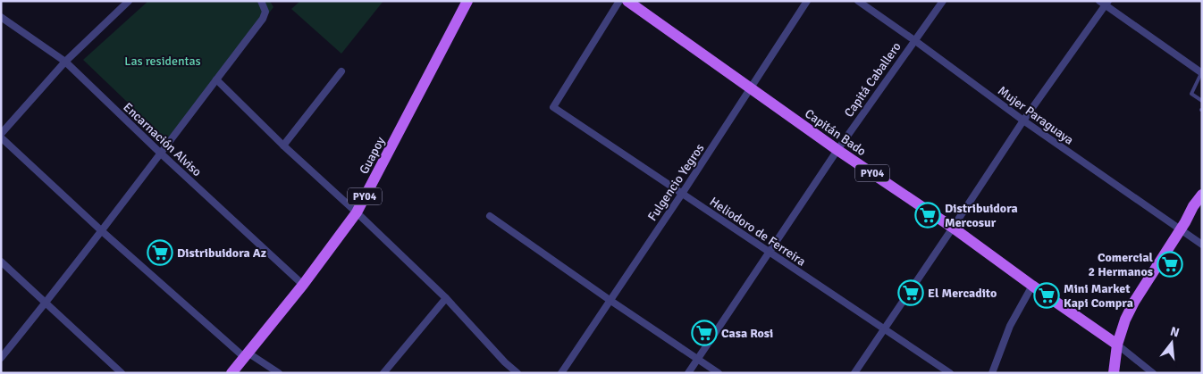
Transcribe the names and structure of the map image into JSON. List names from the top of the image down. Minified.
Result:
{"streets":{"main road":["Capitán Bado","Guapoy","PY04"],"street":["Capitá Caballero","Mujer Paraguaya","Encarnación Alviso","Fulgencio Yegros","Heliodoro de Ferreira"]},"crossings":[["Capitá Caballero","Mujer Paraguaya"],["Capitá Caballero","Capitán Bado"],["Capitá Caballero","Heliodoro de Ferreira"],["Capitán Bado","Fulgencio Yegros"],["Encarnación Alviso","Guapoy"],["Fulgencio Yegros","Heliodoro de Ferreira"]],"parks":["Las residentas"],"places":{"supermarket":["Distribuidora Mercosur","Distribuidora Az","Comercial 2 Hermanos","El Mercadito","Mini Market Kapi Compra","Casa Rosi"]},"north":"top"}
